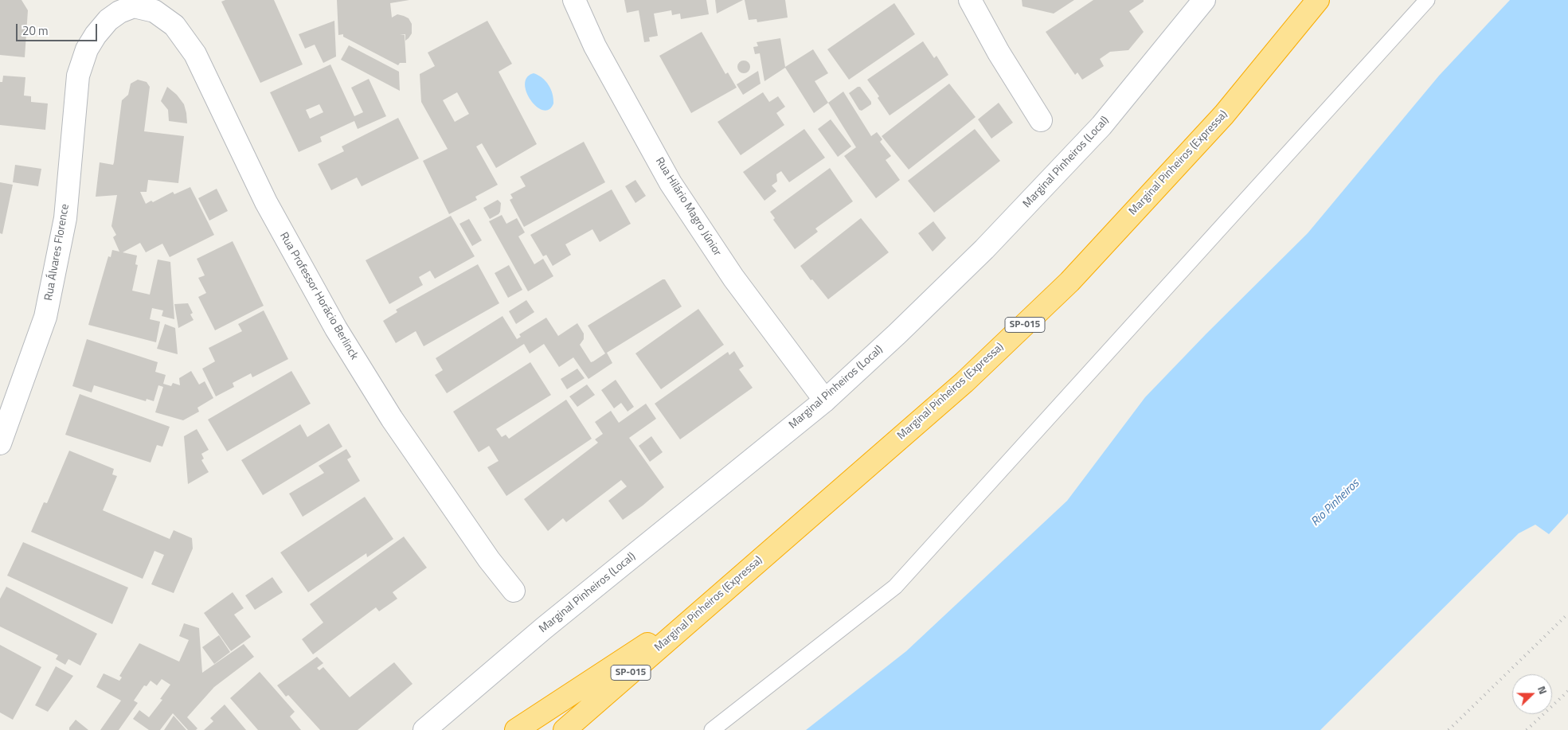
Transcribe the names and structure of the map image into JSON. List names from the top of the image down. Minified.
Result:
{"streets":{"highway":["Marginal Pinheiros (Expressa)","SP-015"],"street":["Marginal Pinheiros (Local)","Rua Hilário Magro Júnior","Rua Álvares Florence","Rua Professor Horácio Berlinck"]},"crossings":[["Marginal Pinheiros (Local)","Rua Hilário Magro Júnior"],["Rua Álvares Florence","Rua Professor Horácio Berlinck"]],"water":["Rio Pinheiros"],"scale_bar":"20 m","north":"right"}
